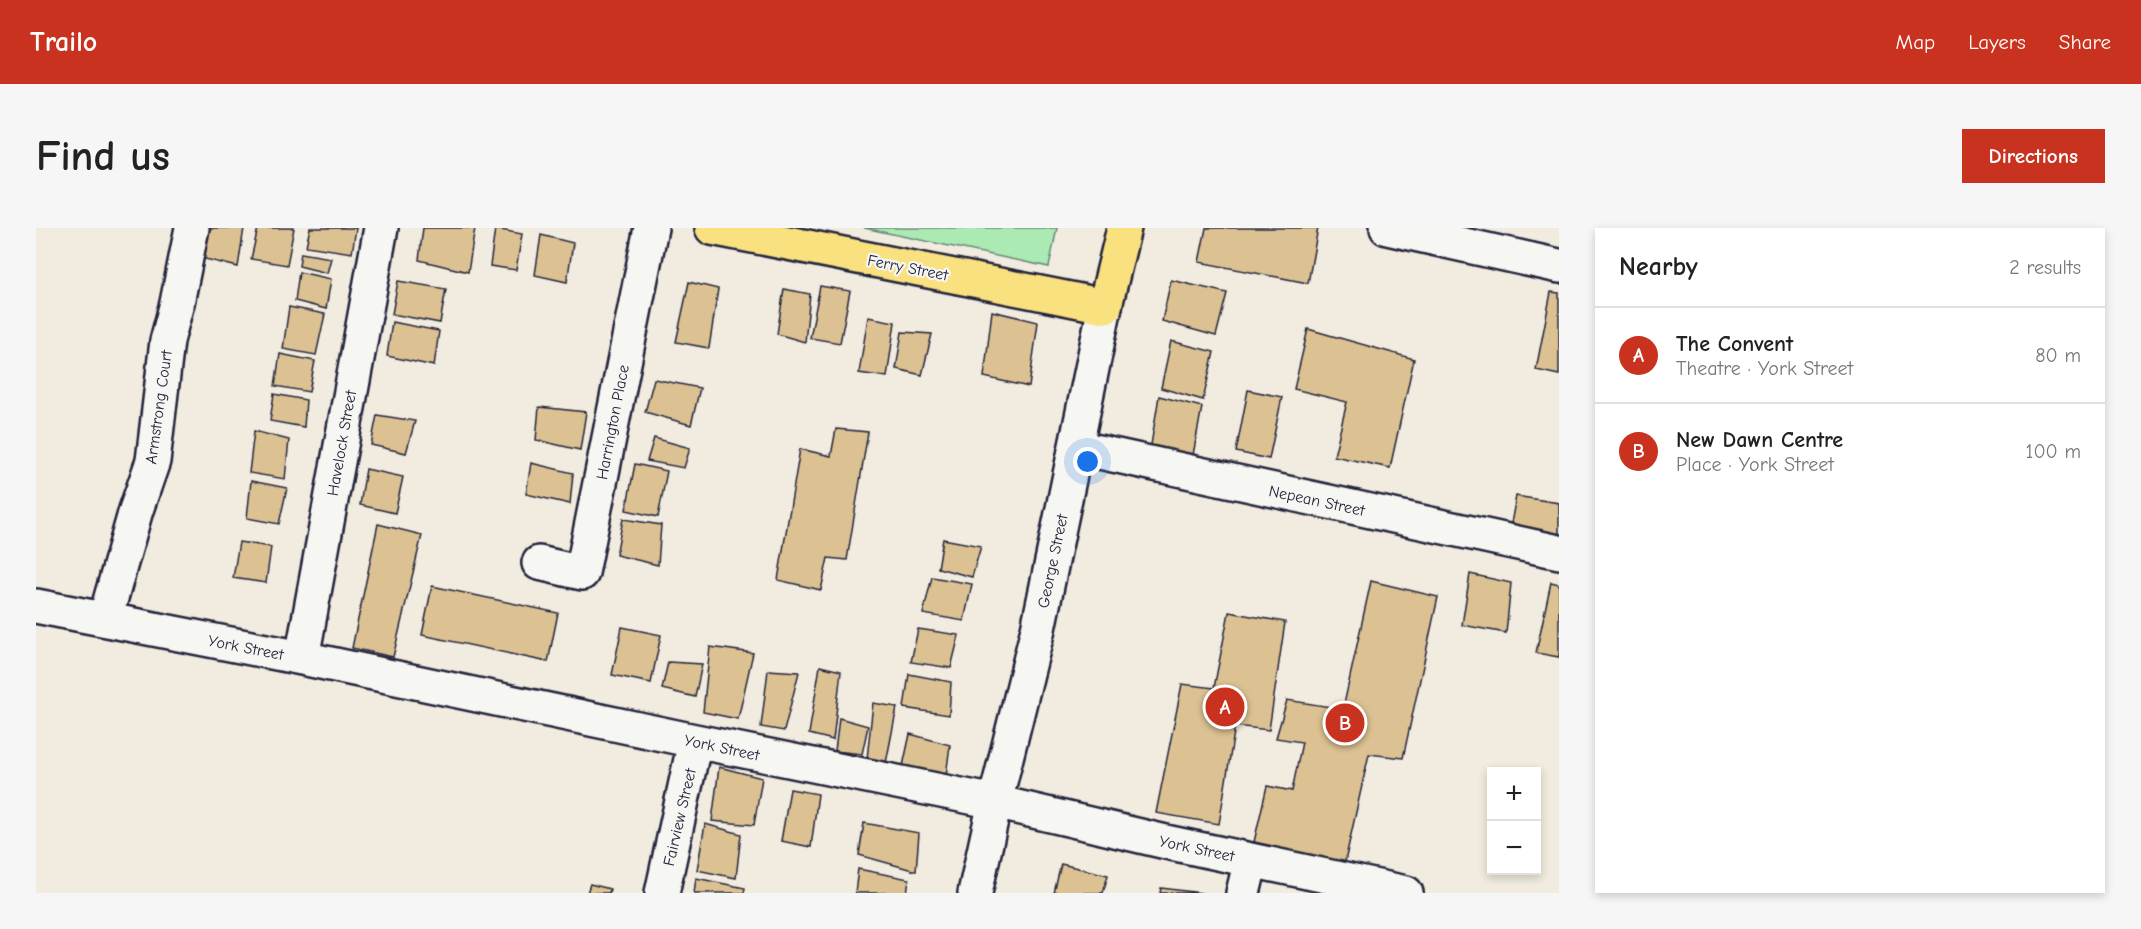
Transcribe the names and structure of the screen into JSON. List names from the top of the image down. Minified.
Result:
{"streets":{"main road":["Ferry Street","George Street"],"street":["Armstrong Court","Harrington Place","Havelock Street","Nepean Street","York Street","Fairview Street"]},"crossings":[["Ferry Street","George Street"],["Armstrong Court","York Street"],["Havelock Street","York Street"],["Nepean Street","George Street"],["George Street","York Street"],["York Street","Fairview Street"]],"page":{"header":"Trailo","nav":["Map","Layers","Share"],"buttons":"Directions","title":"Find us","heading":["Nearby","2 results"],"list":[{"mark":"A","name":"The Convent","note":"Theatre · York Street","value":"80 m"},{"mark":"B","name":"New Dawn Centre","note":"Place · York Street","value":"100 m"}],"pins":["A","B"],"map_buttons":["+","−"]}}
